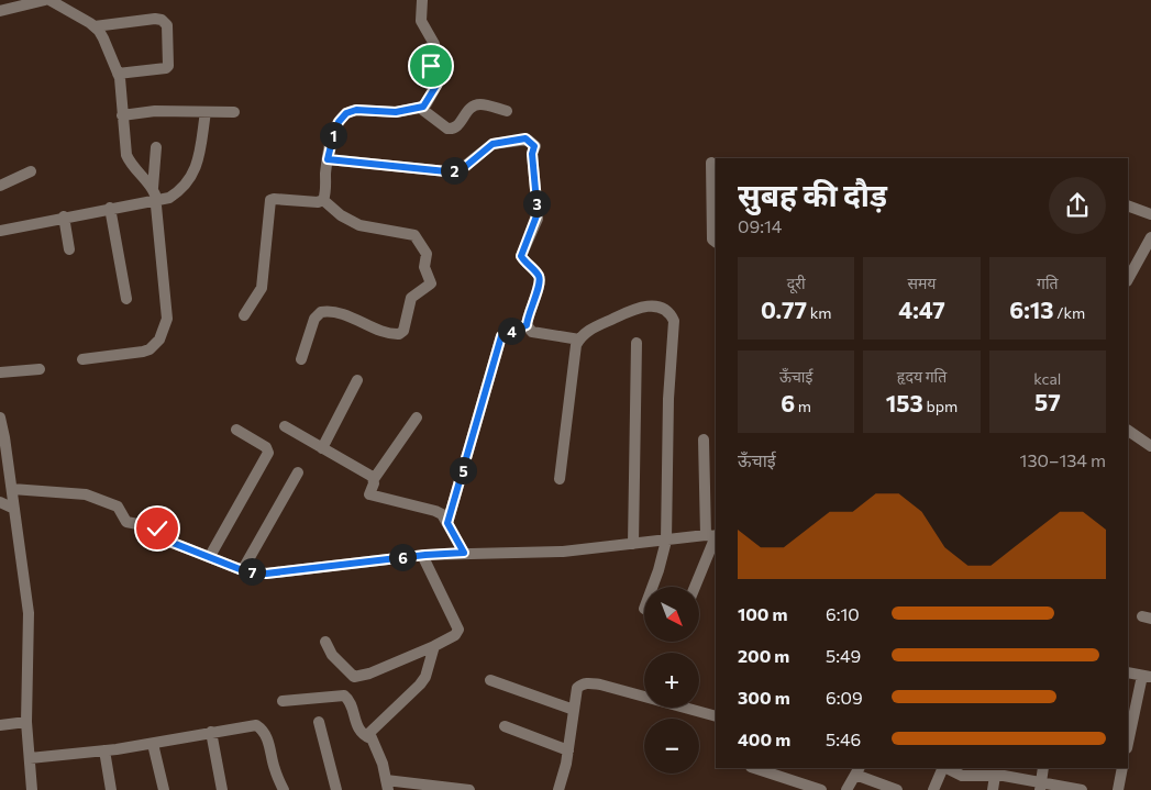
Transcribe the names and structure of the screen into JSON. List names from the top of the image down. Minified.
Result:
{"north":"bottom right","page":{"pins":["1","2","3","4","5","6","7"],"heading":["सुबह की दौड़","09:14"],"stats":[["दूरी","0.77 km"],["समय","4:47"],["गति","6:13 /km"],["ऊँचाई","6 m"],["हृदय गति","153 bpm"],["kcal","57"]],"chart":["ऊँचाई","130–134 m"],"map_buttons":["+","−"],"list":[{"name":"100 m","note":"6:10"},{"name":"200 m","note":"5:49"},{"name":"300 m","note":"6:09"},{"name":"400 m","note":"5:46"}]}}
